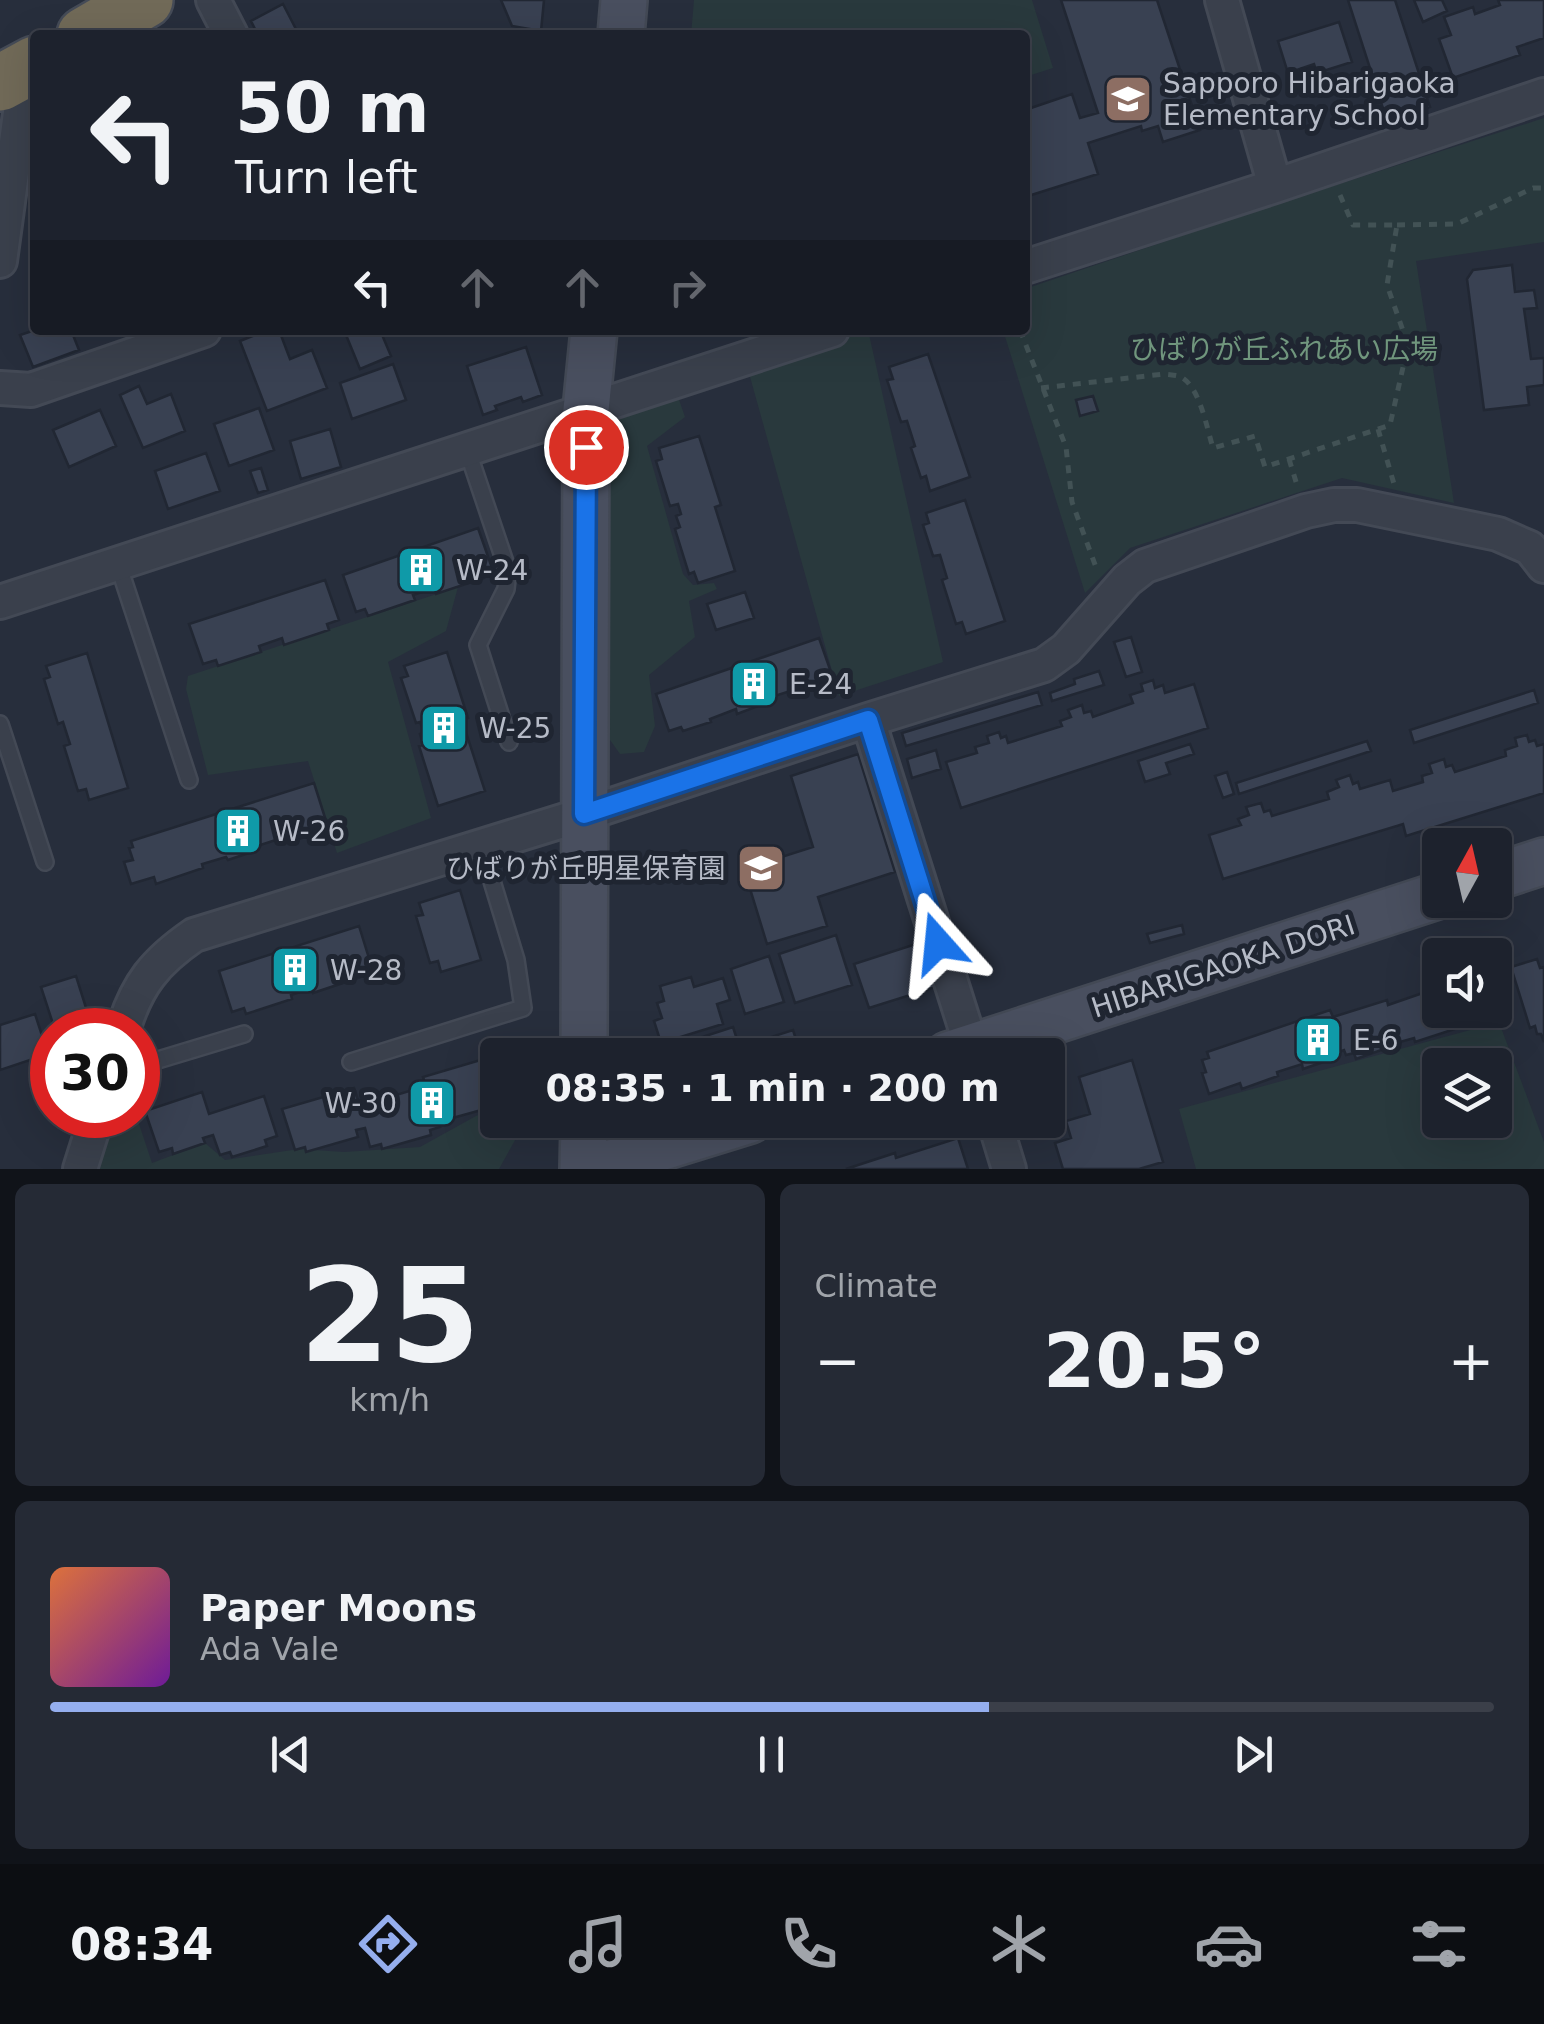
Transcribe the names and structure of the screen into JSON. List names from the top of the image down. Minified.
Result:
{"streets":{"street":["HIBARIGAOKA DORI"]},"parks":["ひばりが丘ふれあい広場"],"places":{"school or university":["Sapporo Hibarigaoka Elementary School","ひばりが丘明星保育園"],"building":["W-24","E-24","W-25","W-26","W-28","E-6","W-30"]},"north":"top","page":{"turn":["50 m","Turn left"],"limit":"30","trip":"08:35 · 1 min · 200 m","tile":[["25","km/h"],"Climate"],"heat":["−","20.5°","+"],"song":["Paper Moons","Ada Vale"],"tabs":"08:34"}}
